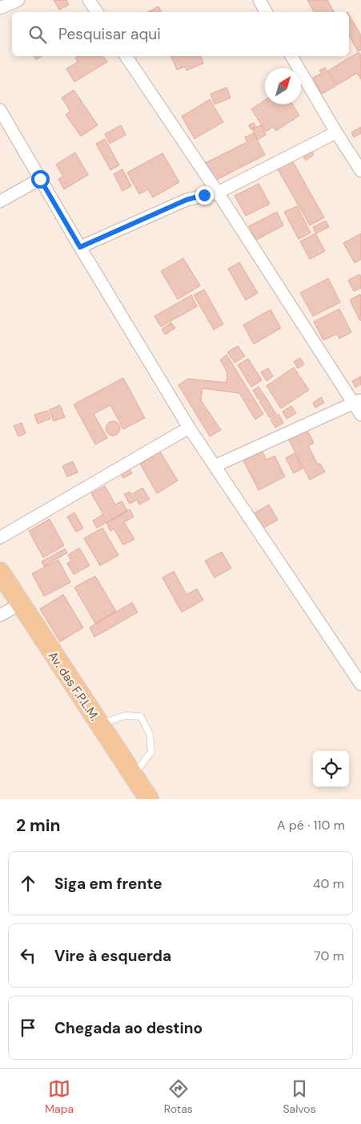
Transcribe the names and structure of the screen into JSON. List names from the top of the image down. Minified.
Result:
{"streets":{"main road":["Av. das F.P.L.M."]},"north":"top right","page":{"search":"Pesquisar aqui","heading":["2 min","A pé · 110 m"],"list":[["Siga em frente","40 m"],["Vire à esquerda","70 m"],"Chegada ao destino"],"nav":["Mapa","Rotas","Salvos"]}}
